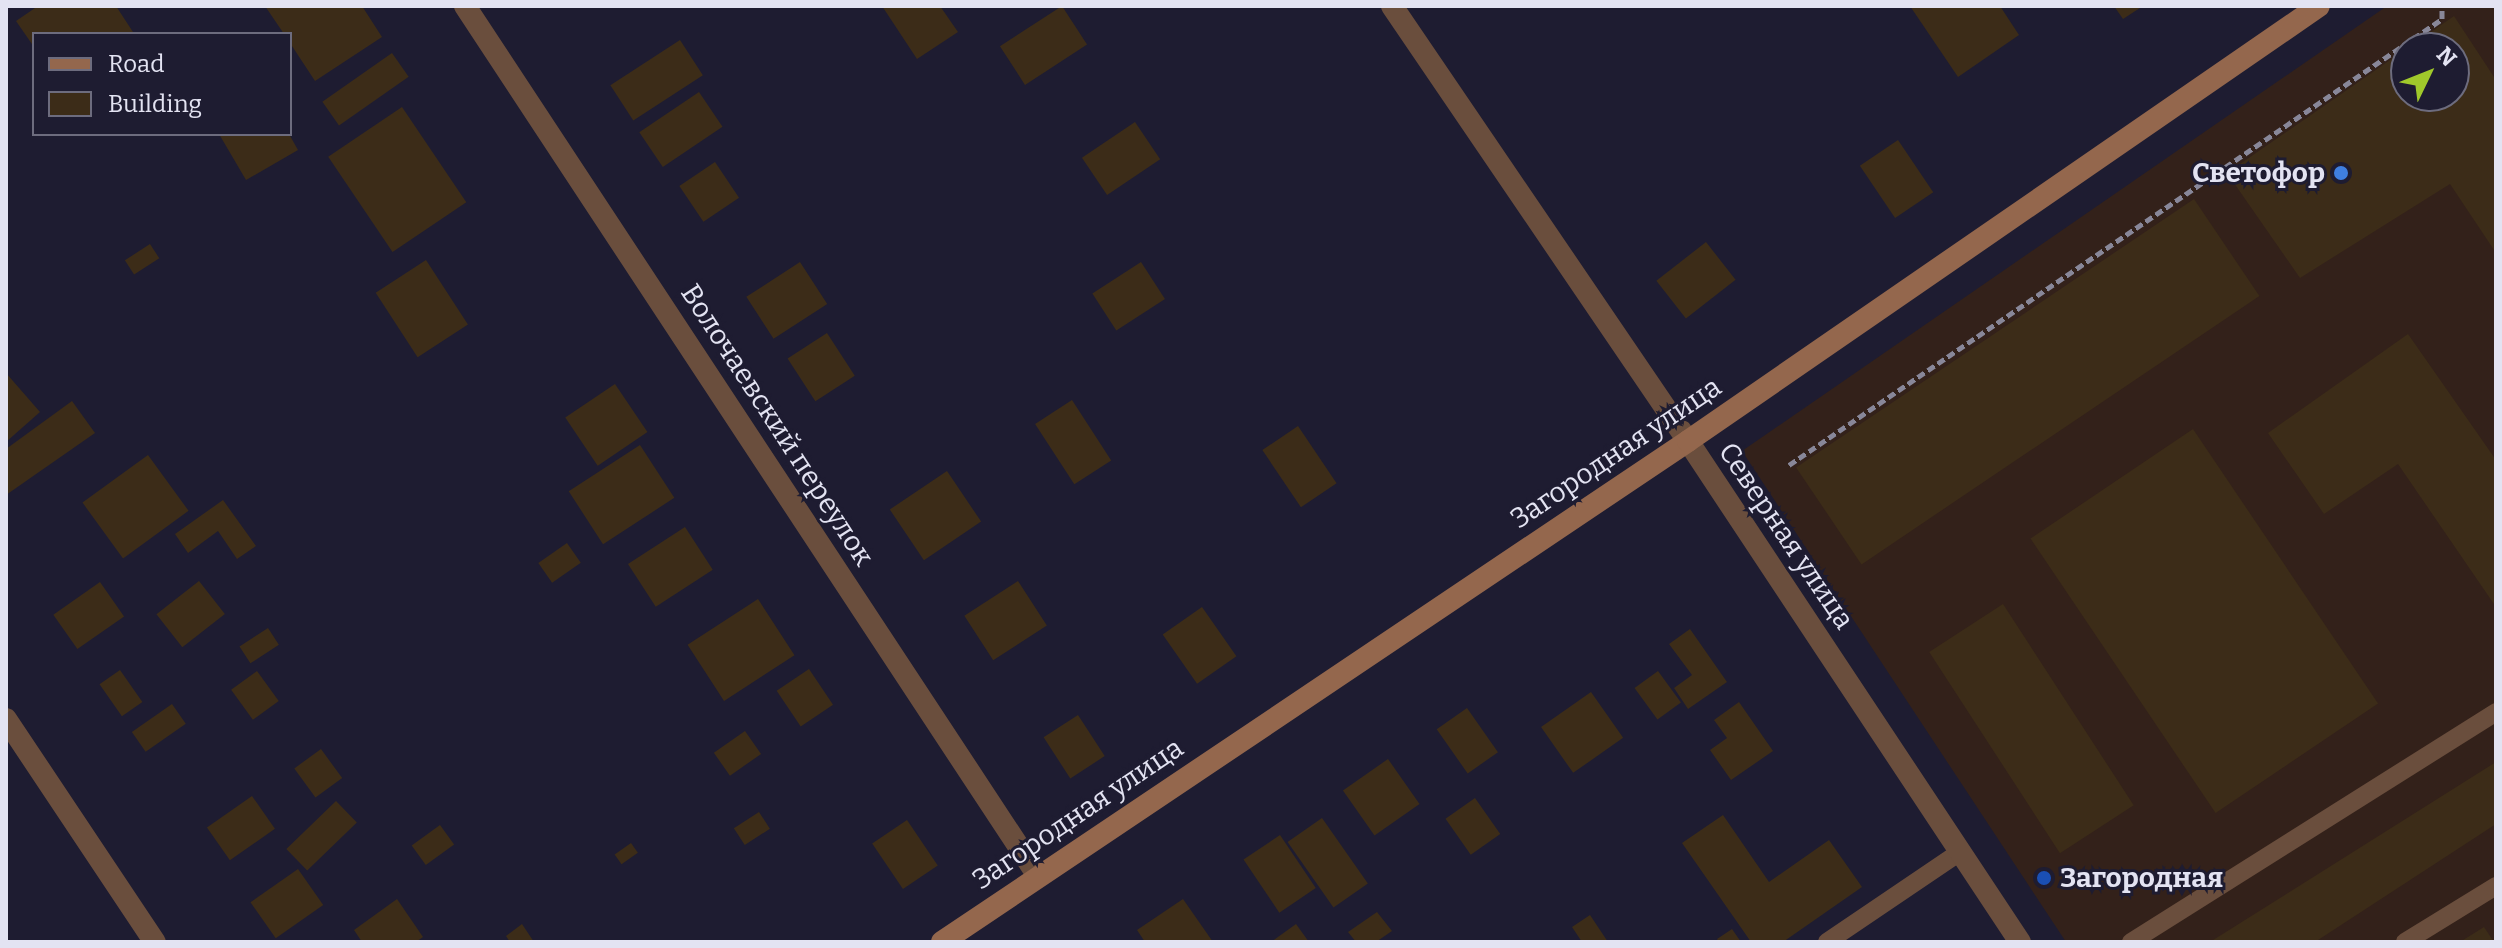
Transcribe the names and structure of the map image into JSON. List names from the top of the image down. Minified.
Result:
{"streets":{"main road":["Загородная улица"],"street":["Волочаевский переулок","Северная улица"]},"crossings":[["Волочаевский переулок","Загородная улица"],["Загородная улица","Северная улица"]],"places":["Светофор","Загородная"],"legend":["Road","Building"],"north":"top right"}
